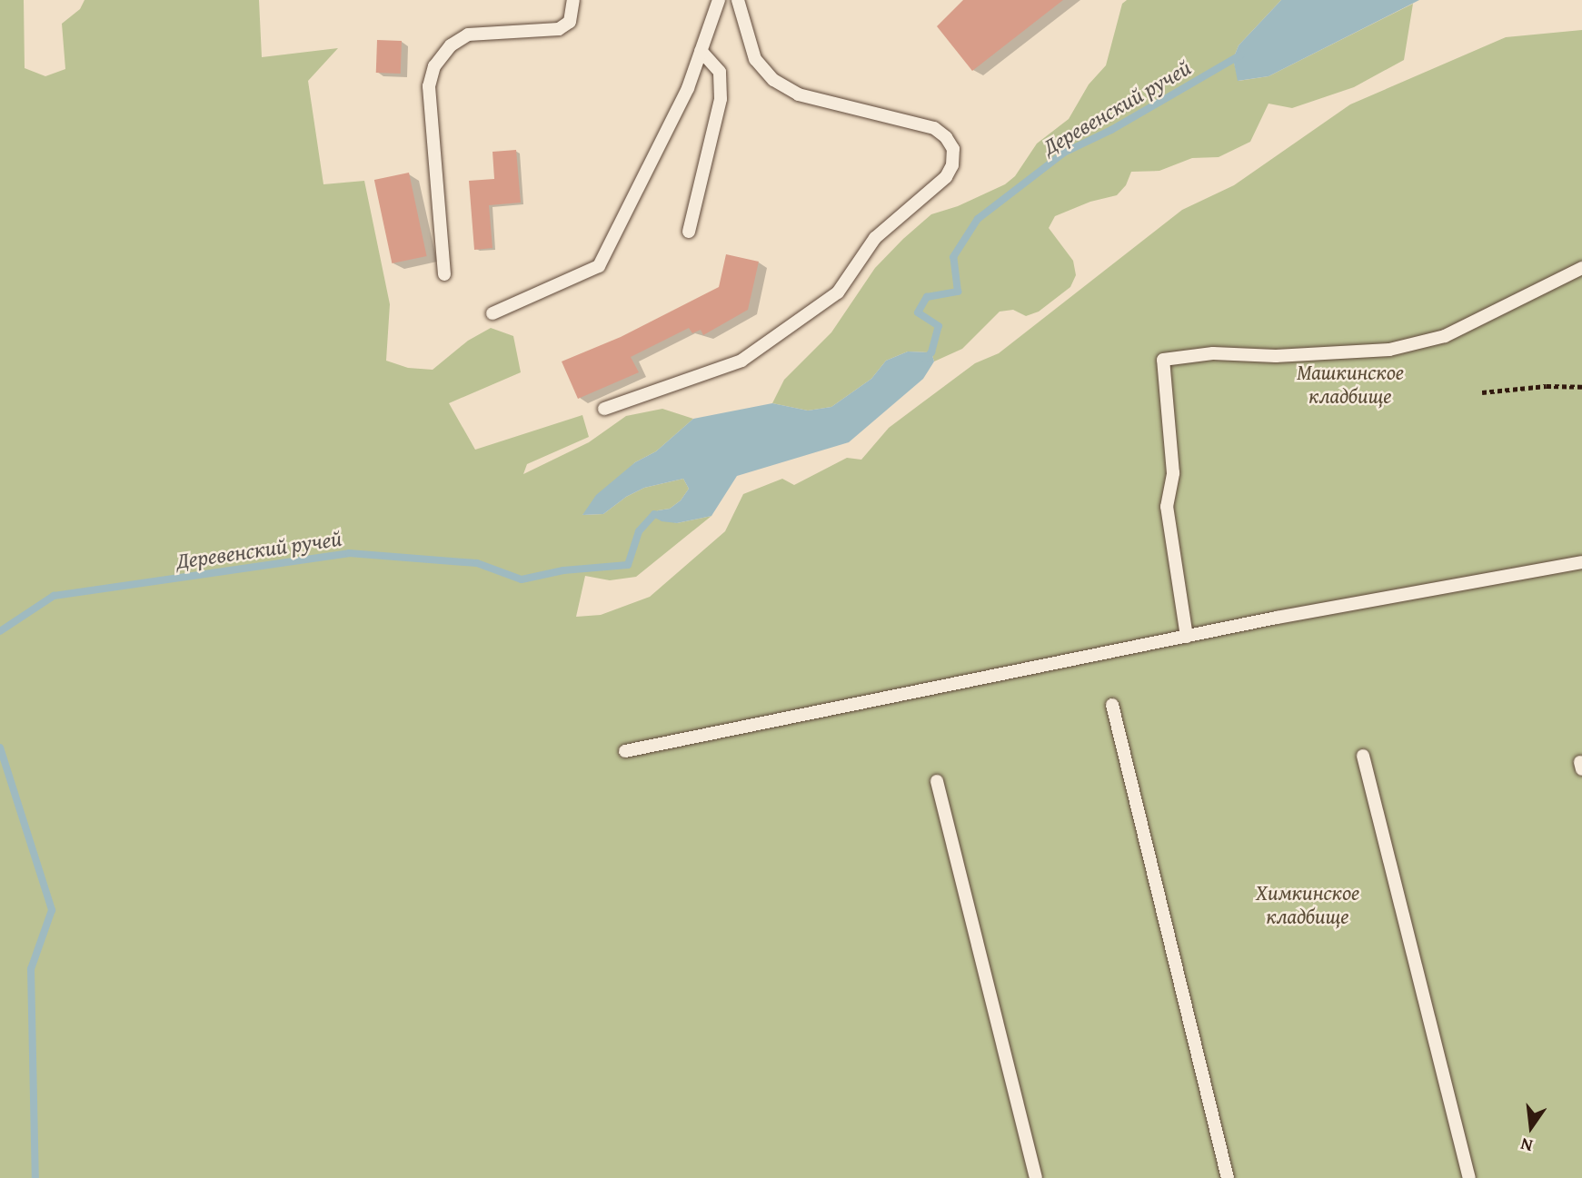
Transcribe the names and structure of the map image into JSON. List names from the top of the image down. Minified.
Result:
{"water":["Деревенский ручей"],"parks":["Машкинское кладбище","Химкинское кладбище"],"north":"bottom"}
